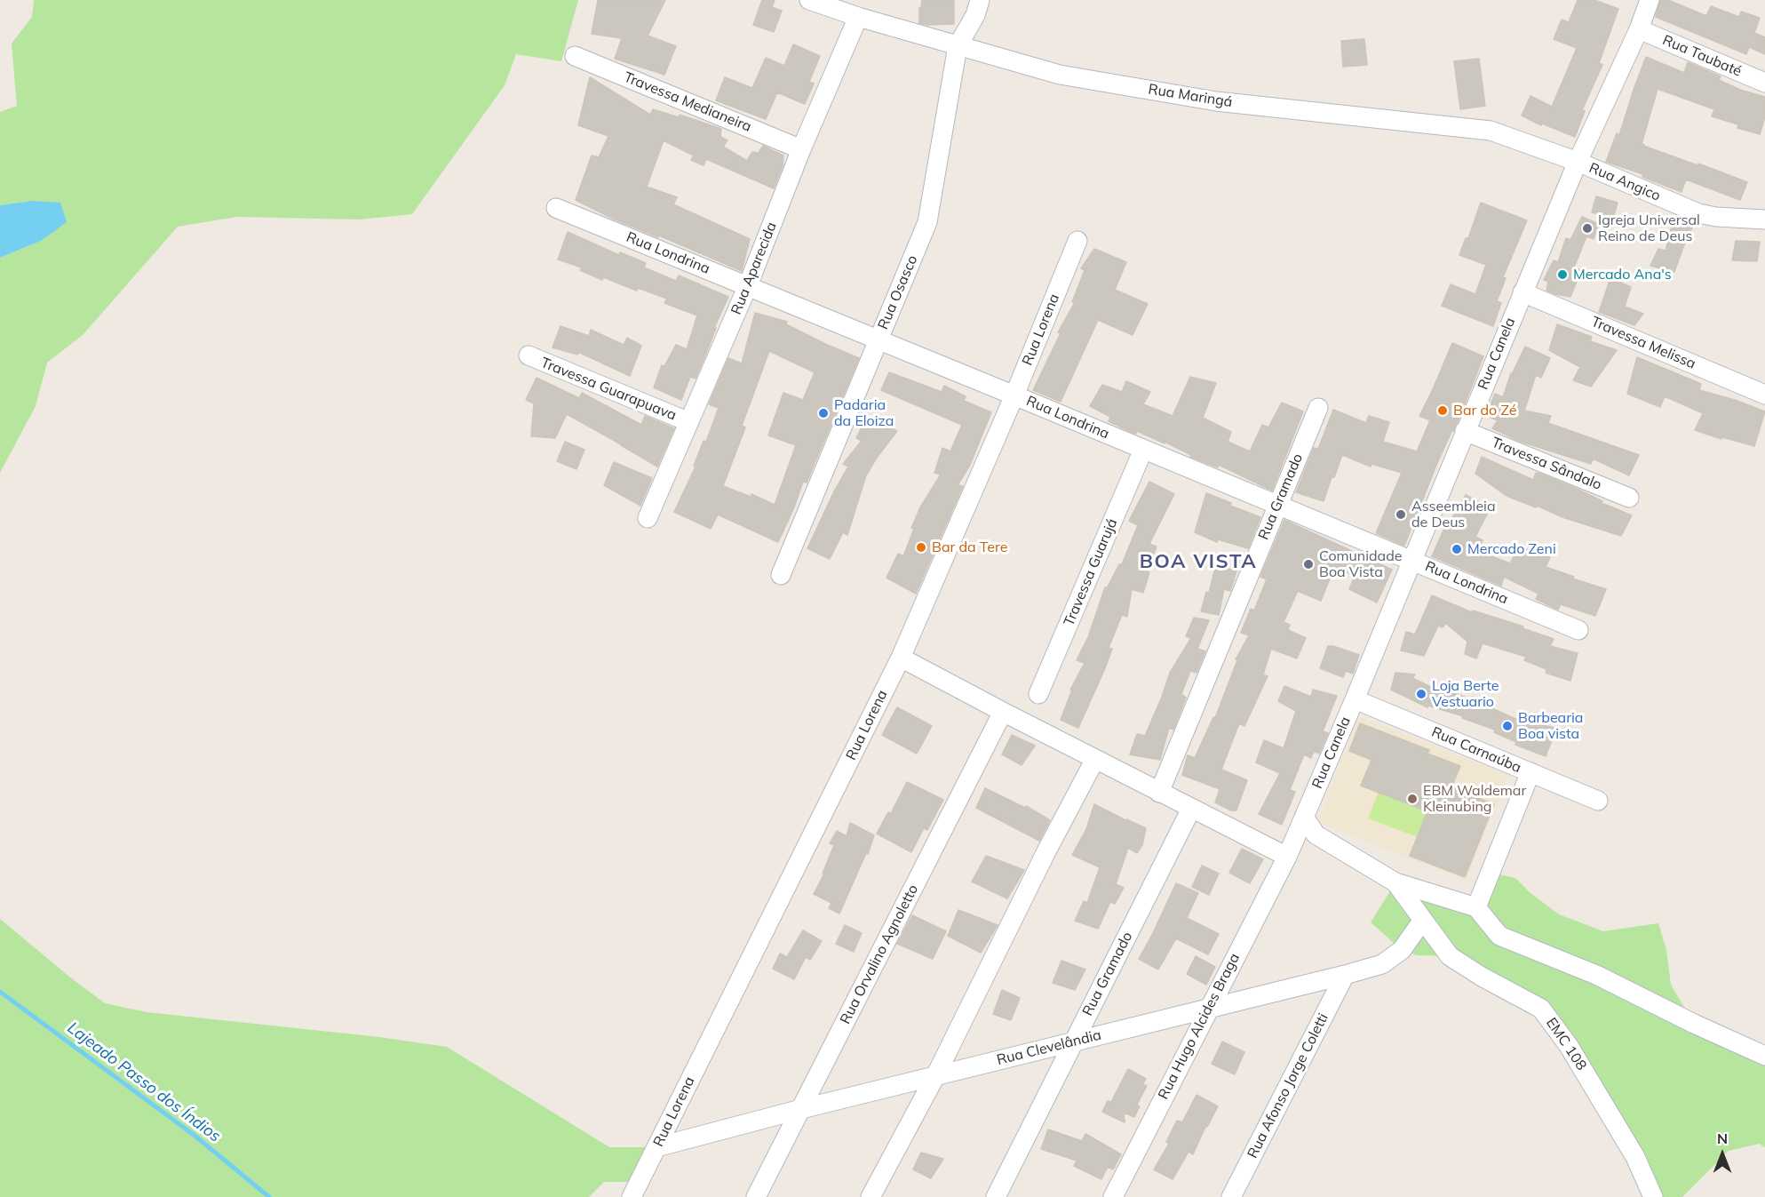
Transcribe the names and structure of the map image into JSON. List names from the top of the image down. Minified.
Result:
{"streets":{"street":["Rua Taubaté","Rua Maringá","Travessa Medianeira","Rua Angico","Rua Londrina","Rua Aparecida","Rua Osasco","Rua Lorena","Travessa Melissa","Rua Canela","Travessa Guarapuava","Travessa Sândalo","Rua Gramado","Travessa Guarujá","Rua Carnaúba","Rua Orvalino Agnoletto","Rua Hugo Alcides Braga","EMC 108","Rua Clevelândia","Rua Afonso Jorge Coletti"]},"crossings":[["Rua Taubaté","Rua Canela"],["Rua Maringá","Rua Angico"],["Rua Maringá","Rua Aparecida"],["Rua Maringá","Rua Osasco"],["Rua Maringá","Rua Canela"],["Travessa Medianeira","Rua Aparecida"],["Rua Angico","Rua Canela"],["Rua Londrina","Rua Aparecida"],["Rua Londrina","Rua Osasco"],["Rua Londrina","Rua Lorena"],["Rua Londrina","Rua Canela"],["Rua Londrina","Rua Gramado"],["Rua Londrina","Travessa Guarujá"],["Rua Aparecida","Travessa Guarapuava"],["Rua Lorena","Rua Clevelândia"],["Travessa Melissa","Rua Canela"],["Rua Canela","Travessa Sândalo"],["Rua Canela","Rua Carnaúba"],["Rua Canela","Rua Hugo Alcides Braga"],["Rua Gramado","Rua Clevelândia"],["Rua Orvalino Agnoletto","Rua Clevelândia"],["Rua Hugo Alcides Braga","Rua Clevelândia"],["EMC 108","Rua Clevelândia"],["Rua Clevelândia","Rua Afonso Jorge Coletti"]],"districts":["BOA VISTA"],"water":["Lajeado Passo dos Índios"],"places":["Igreja Universal Reino de Deus","Mercado Ana's","Bar do Zé","Padaria da Eloiza","Asseembleia de Deus","Bar da Tere","Mercado Zeni","Comunidade Boa Vista","Loja Berte Vestuario","Barbearia Boa vista","EBM Waldemar Kleinubing"],"north":"top"}
